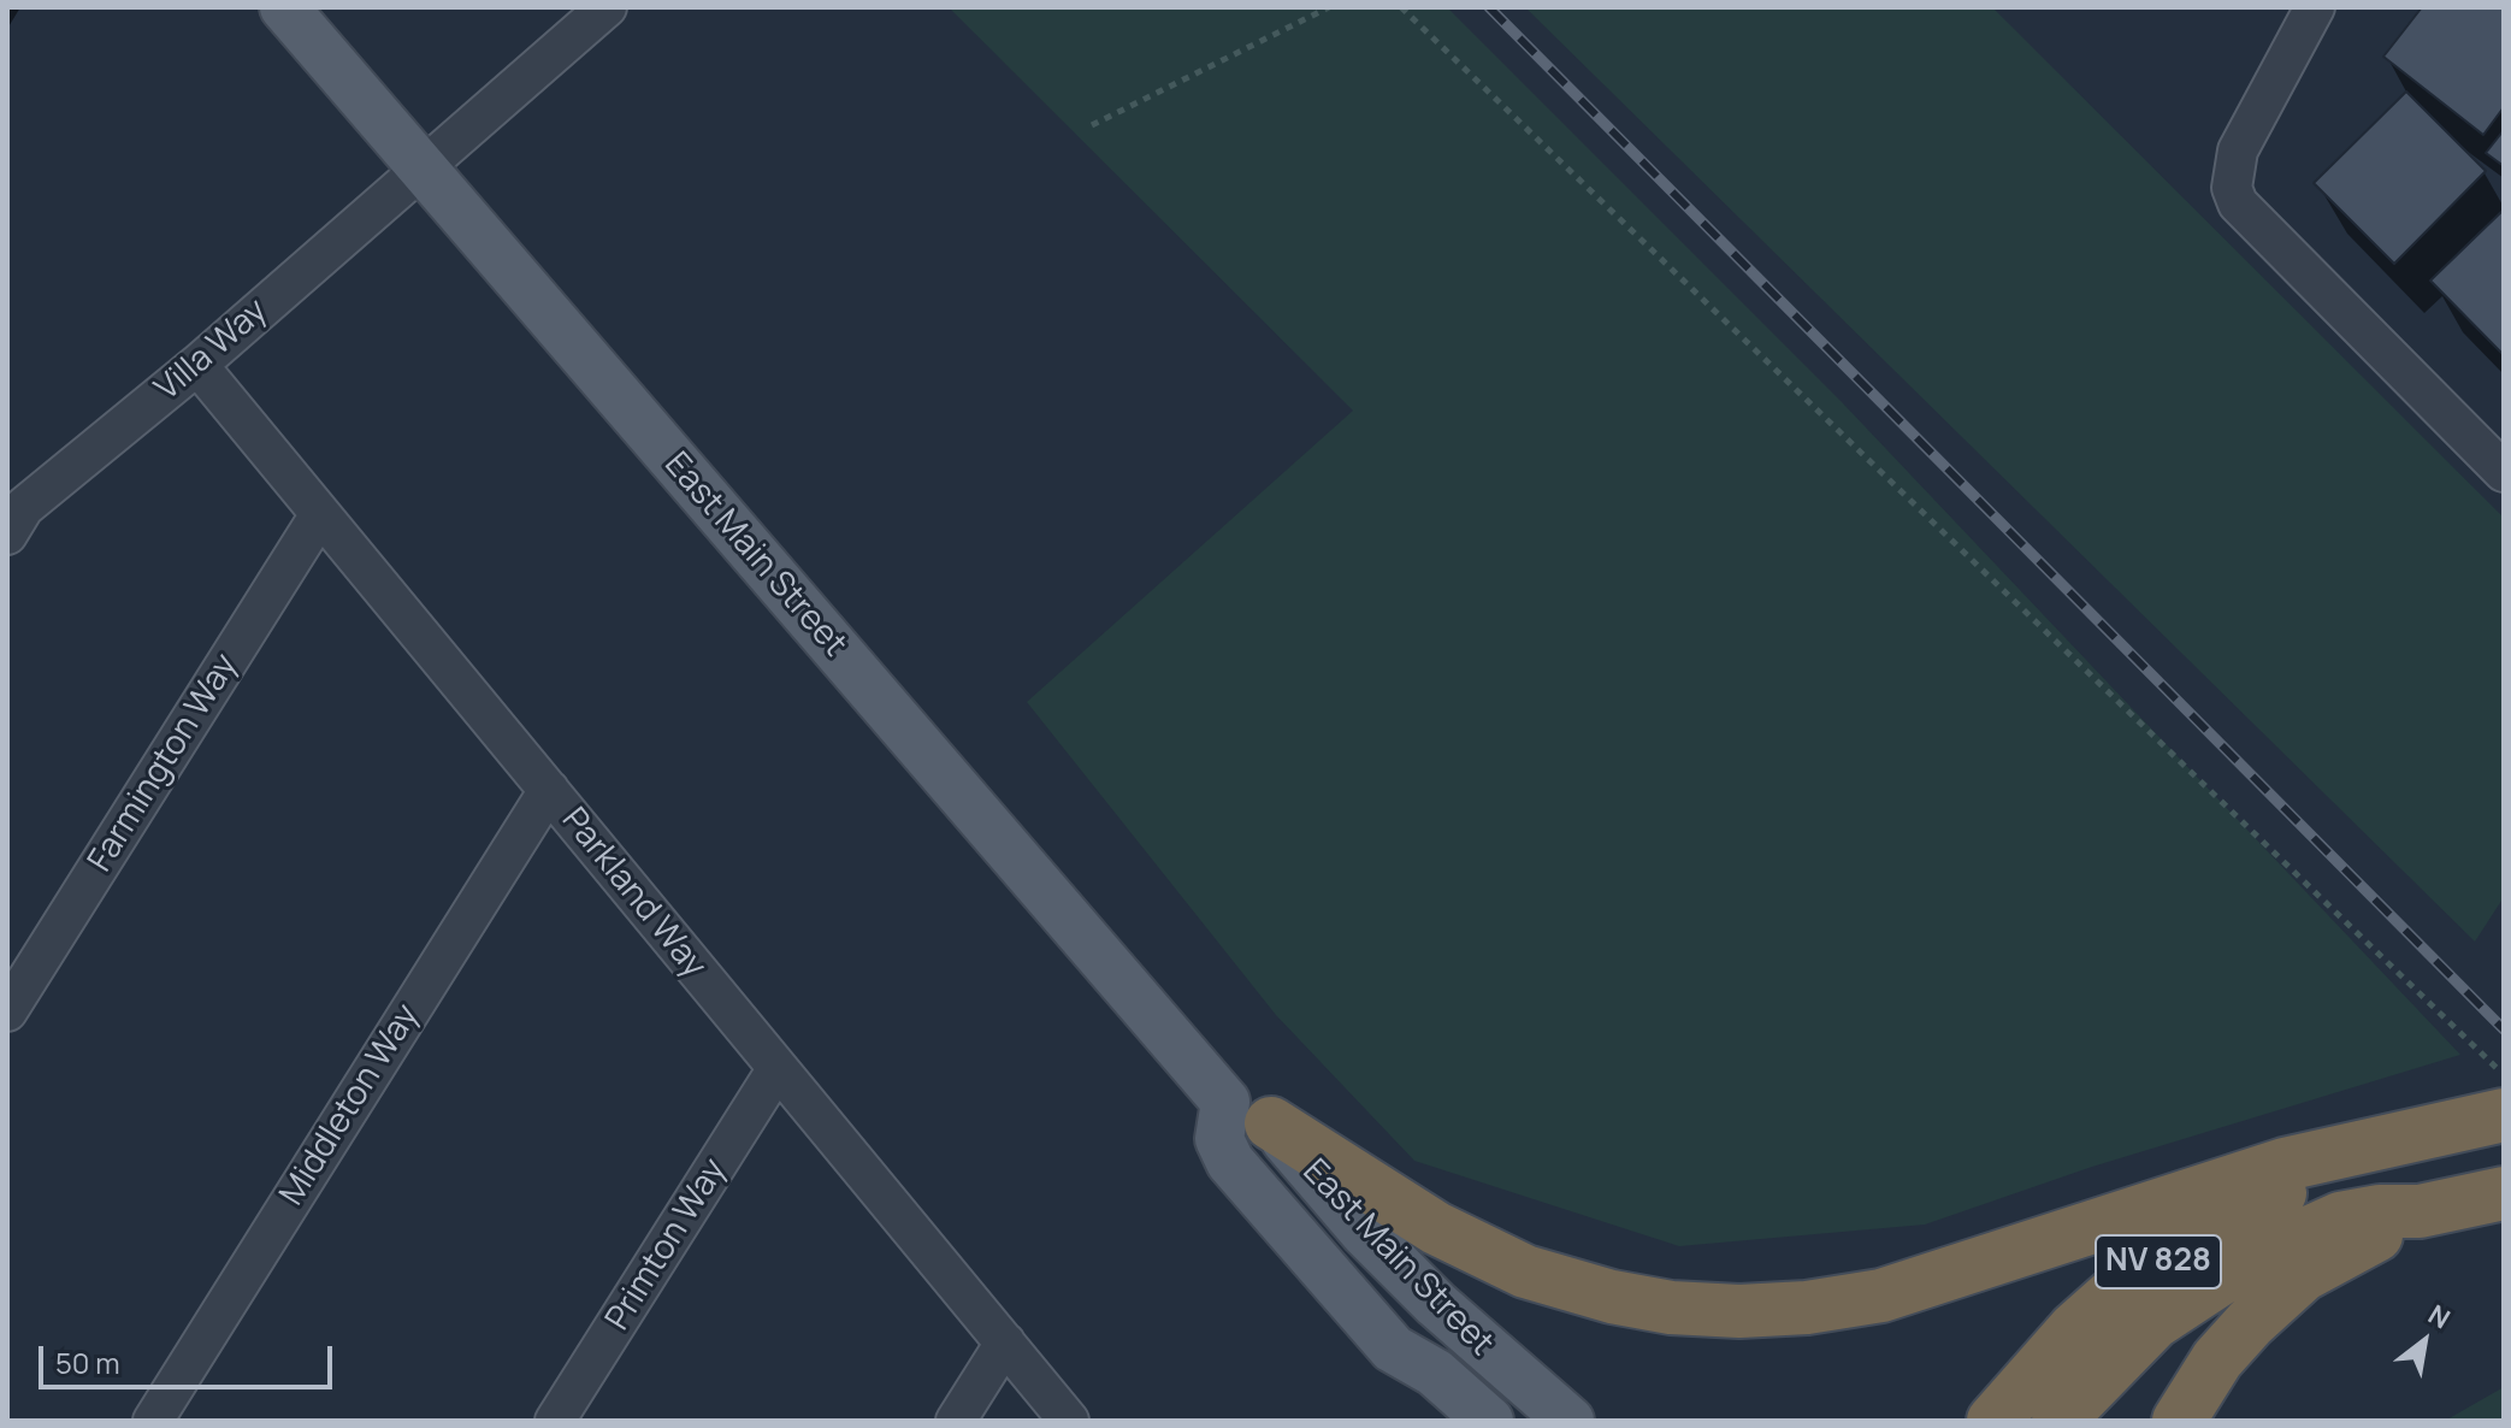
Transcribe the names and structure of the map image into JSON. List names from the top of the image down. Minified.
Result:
{"streets":{"highway":["NV 828"],"main road":["East Main Street"],"street":["Villa Way","Farmington Way","Parkland Way","Middleton Way","Primton Way"]},"crossings":[["Villa Way","East Main Street"],["Villa Way","Parkland Way"],["Farmington Way","Parkland Way"],["Parkland Way","Middleton Way"],["Parkland Way","Primton Way"]],"scale_bar":"50 m","north":"top right"}
